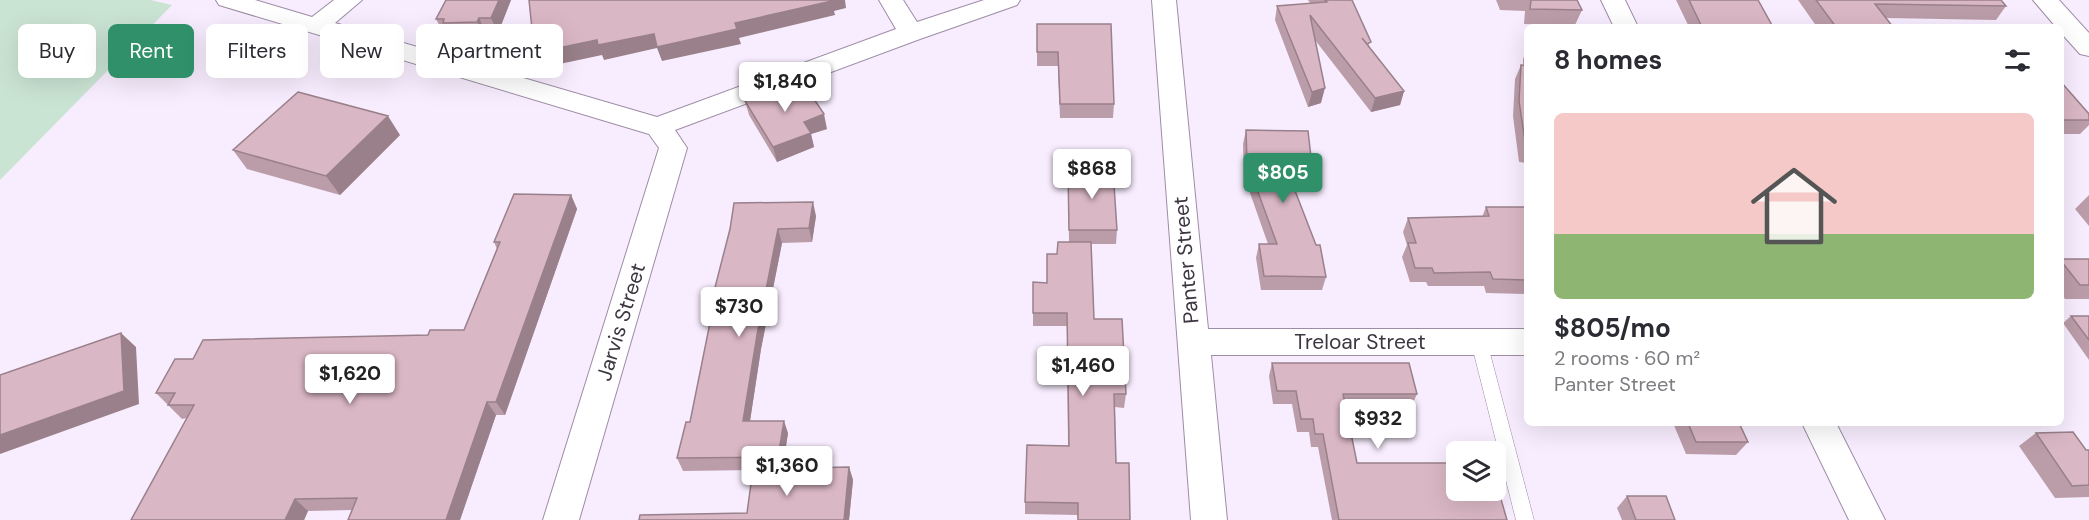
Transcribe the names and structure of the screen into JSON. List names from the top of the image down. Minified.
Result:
{"streets":{"street":["Panter Street","Jarvis Street","Treloar Street"]},"crossings":[["Panter Street","Treloar Street"]],"page":{"chip":["Buy","Rent","Filters","New","Apartment"],"heading":"8 homes","price":["$1,840","$868","$805","$730","$1,460","$1,620","$932","$1,360"],"list":[{"name":"$805/mo","note":"2 rooms · 60 m² · Panter Street"}]}}
